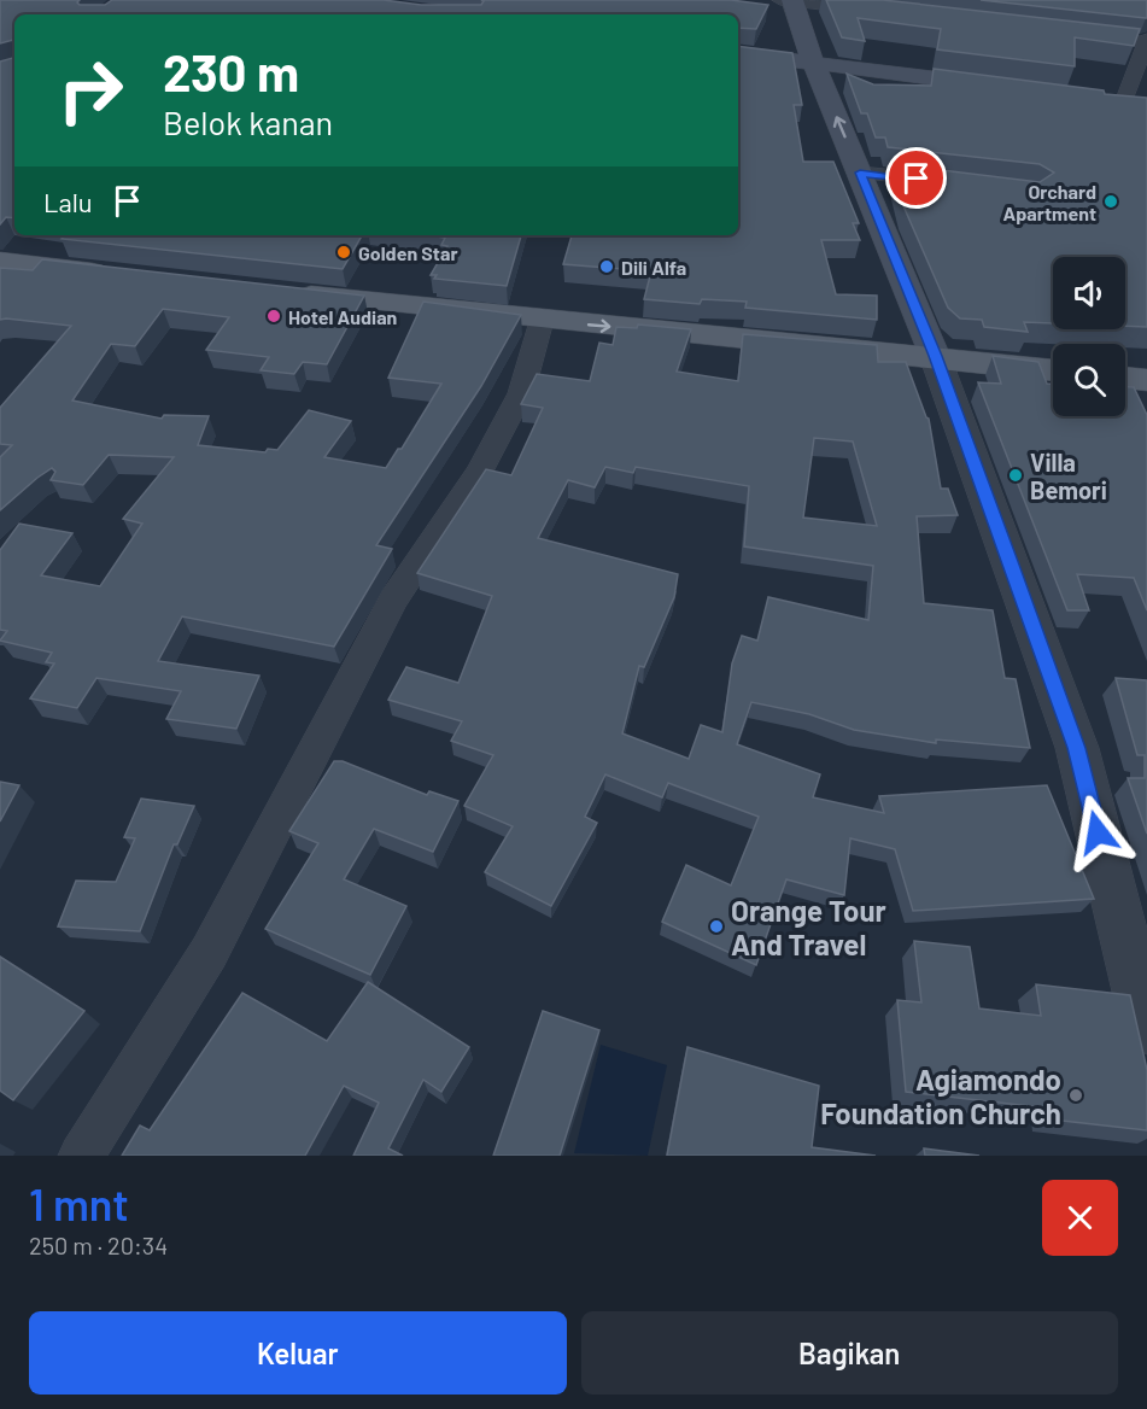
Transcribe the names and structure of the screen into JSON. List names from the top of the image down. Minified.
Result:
{"places":["Orchard Apartment","Golden Star","Dili Alfa","Hotel Audian","Villa Bemori","Orange Tour And Travel","Agiamondo Foundation Church"],"page":{"turn":["230 m","Belok kanan"],"then":"Lalu","heading":["1 mnt","250 m · 20:34"],"buttons":["Keluar","Bagikan"]}}
